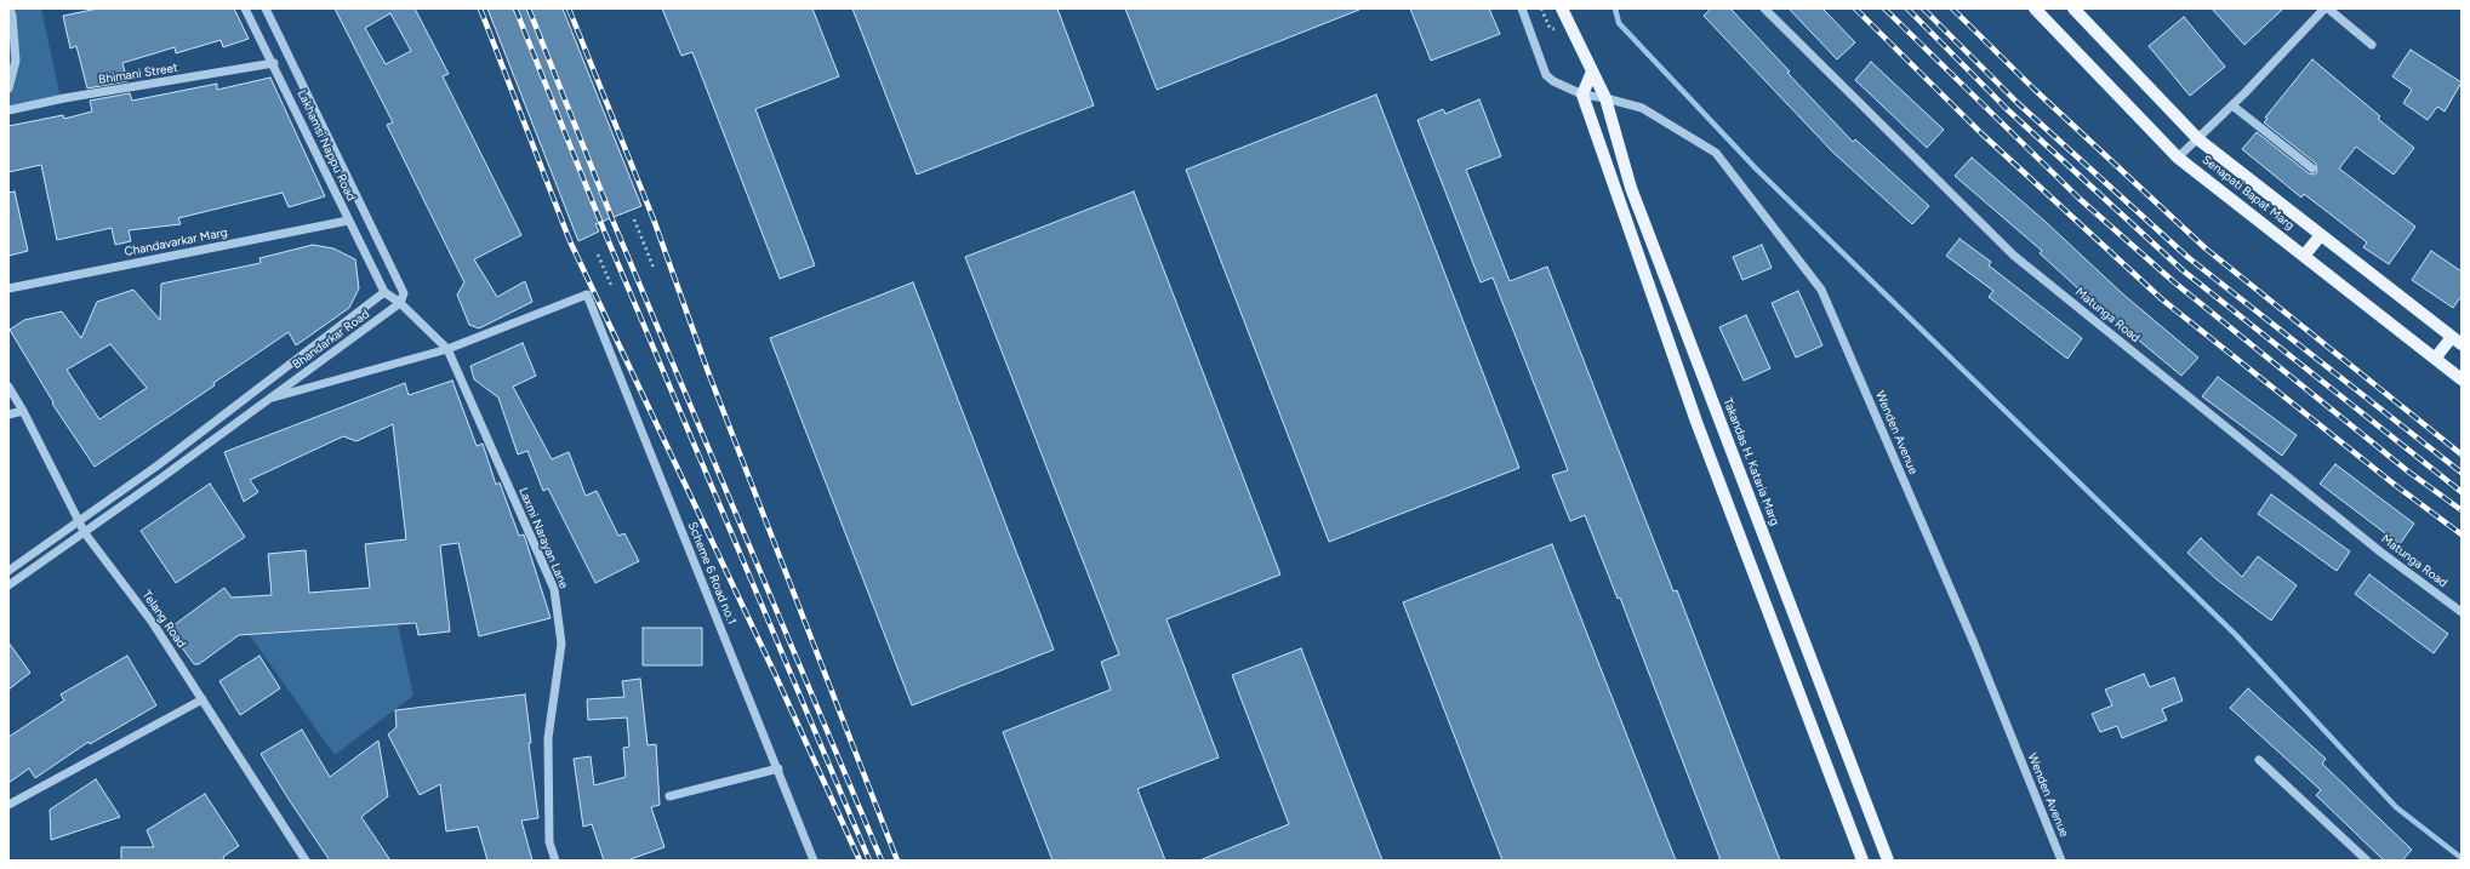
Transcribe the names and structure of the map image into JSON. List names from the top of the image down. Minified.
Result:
{"streets":{"main road":["Senapati Bapat Marg","Takandas H. Kataria Marg"],"street":["Bhimani Street","Lakhamsi Nappu Road","Chandavarkar Marg","Matunga Road","Bhandarkar Road","Wenden Avenue","Laxmi Narayan Lane","Scheme 6 Road no.1","Telang Road"]},"crossings":[["Bhimani Street","Lakhamsi Nappu Road"],["Lakhamsi Nappu Road","Chandavarkar Marg"],["Lakhamsi Nappu Road","Bhandarkar Road"],["Lakhamsi Nappu Road","Laxmi Narayan Lane"],["Bhandarkar Road","Laxmi Narayan Lane"],["Bhandarkar Road","Telang Road"],["Wenden Avenue","Takandas H. Kataria Marg"],["Laxmi Narayan Lane","Scheme 6 Road no.1"]]}
